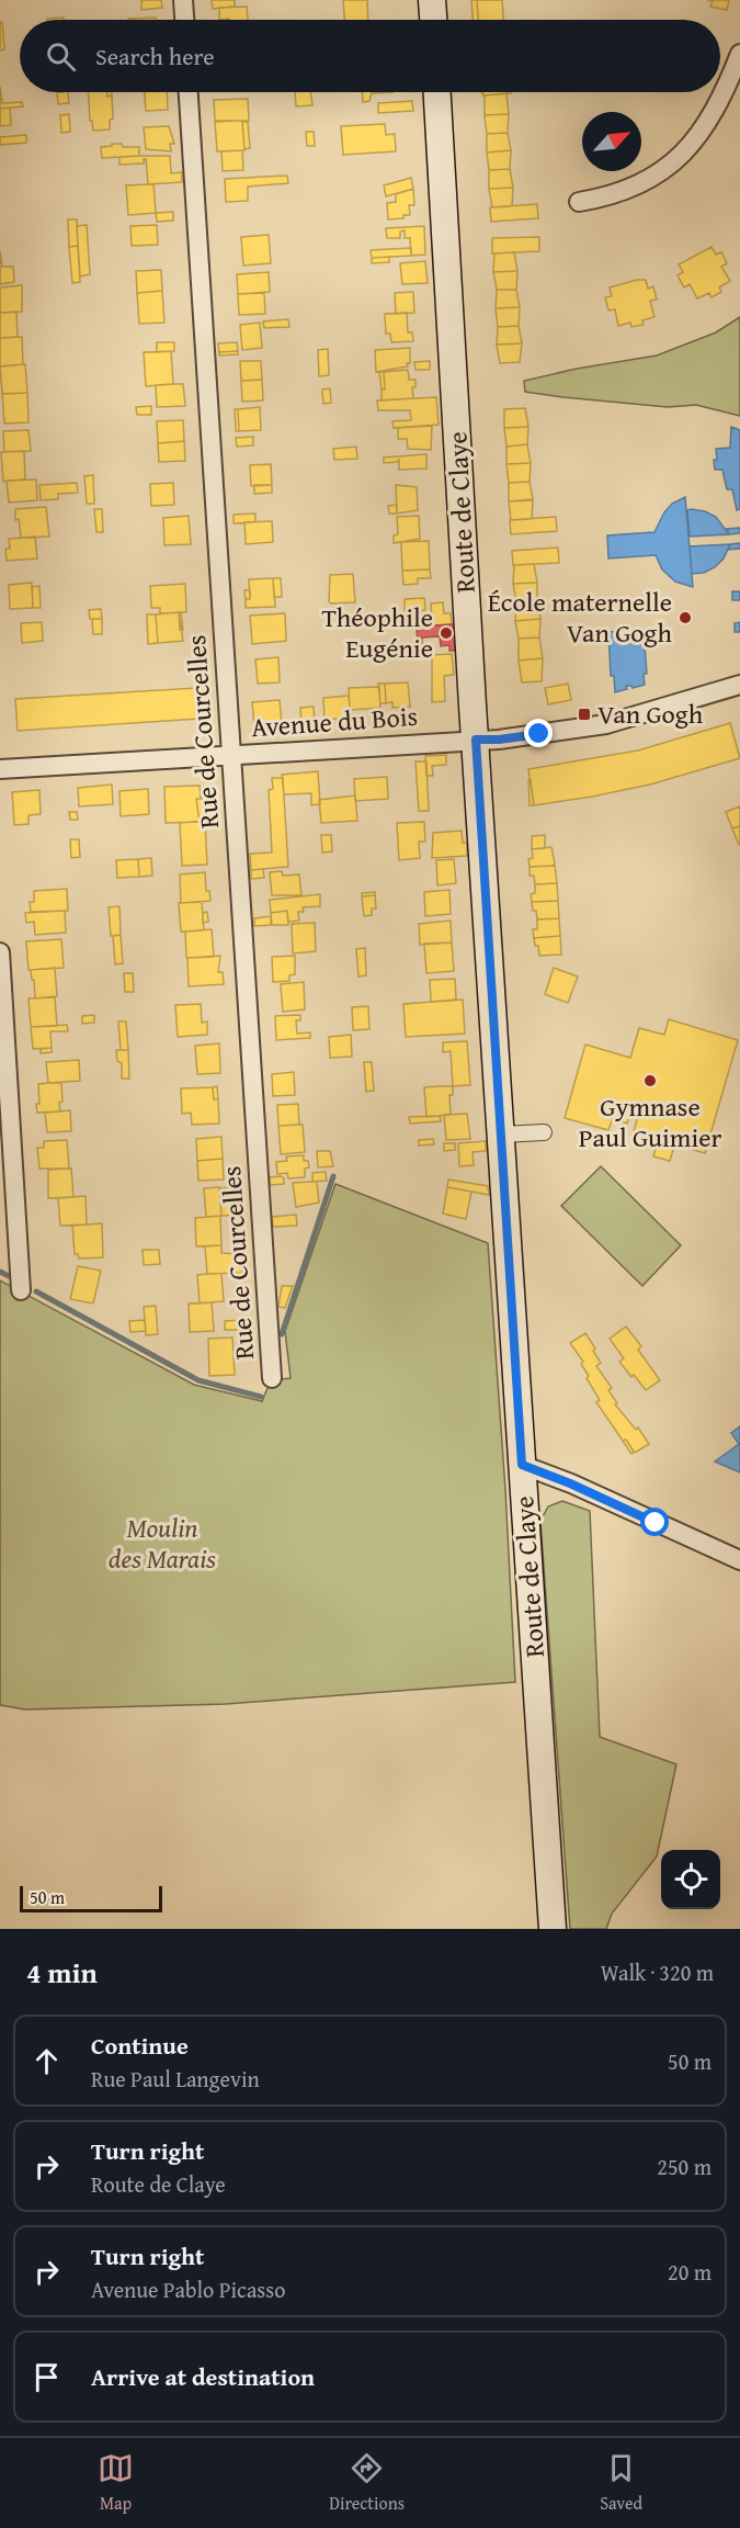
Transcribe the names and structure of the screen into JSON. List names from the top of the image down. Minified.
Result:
{"streets":{"main road":["Route de Claye"],"street":["Avenue du Bois","Rue de Courcelles"]},"crossings":[["Route de Claye","Avenue du Bois"],["Avenue du Bois","Rue de Courcelles"]],"parks":["Moulin des Marais"],"places":{"other":["École maternelle Van Gogh","Théophile Eugénie","Gymnase Paul Guimier"],"transit":["Van Gogh"]},"scale_bar":"50 m","north":"top right","page":{"search":"Search here","scale":"50 m","heading":["4 min","Walk · 320 m"],"list":[["Continue","Rue Paul Langevin","50 m"],["Turn right","Route de Claye","250 m"],["Turn right","Avenue Pablo Picasso","20 m"],"Arrive at destination"],"nav":["Map","Directions","Saved"]}}
